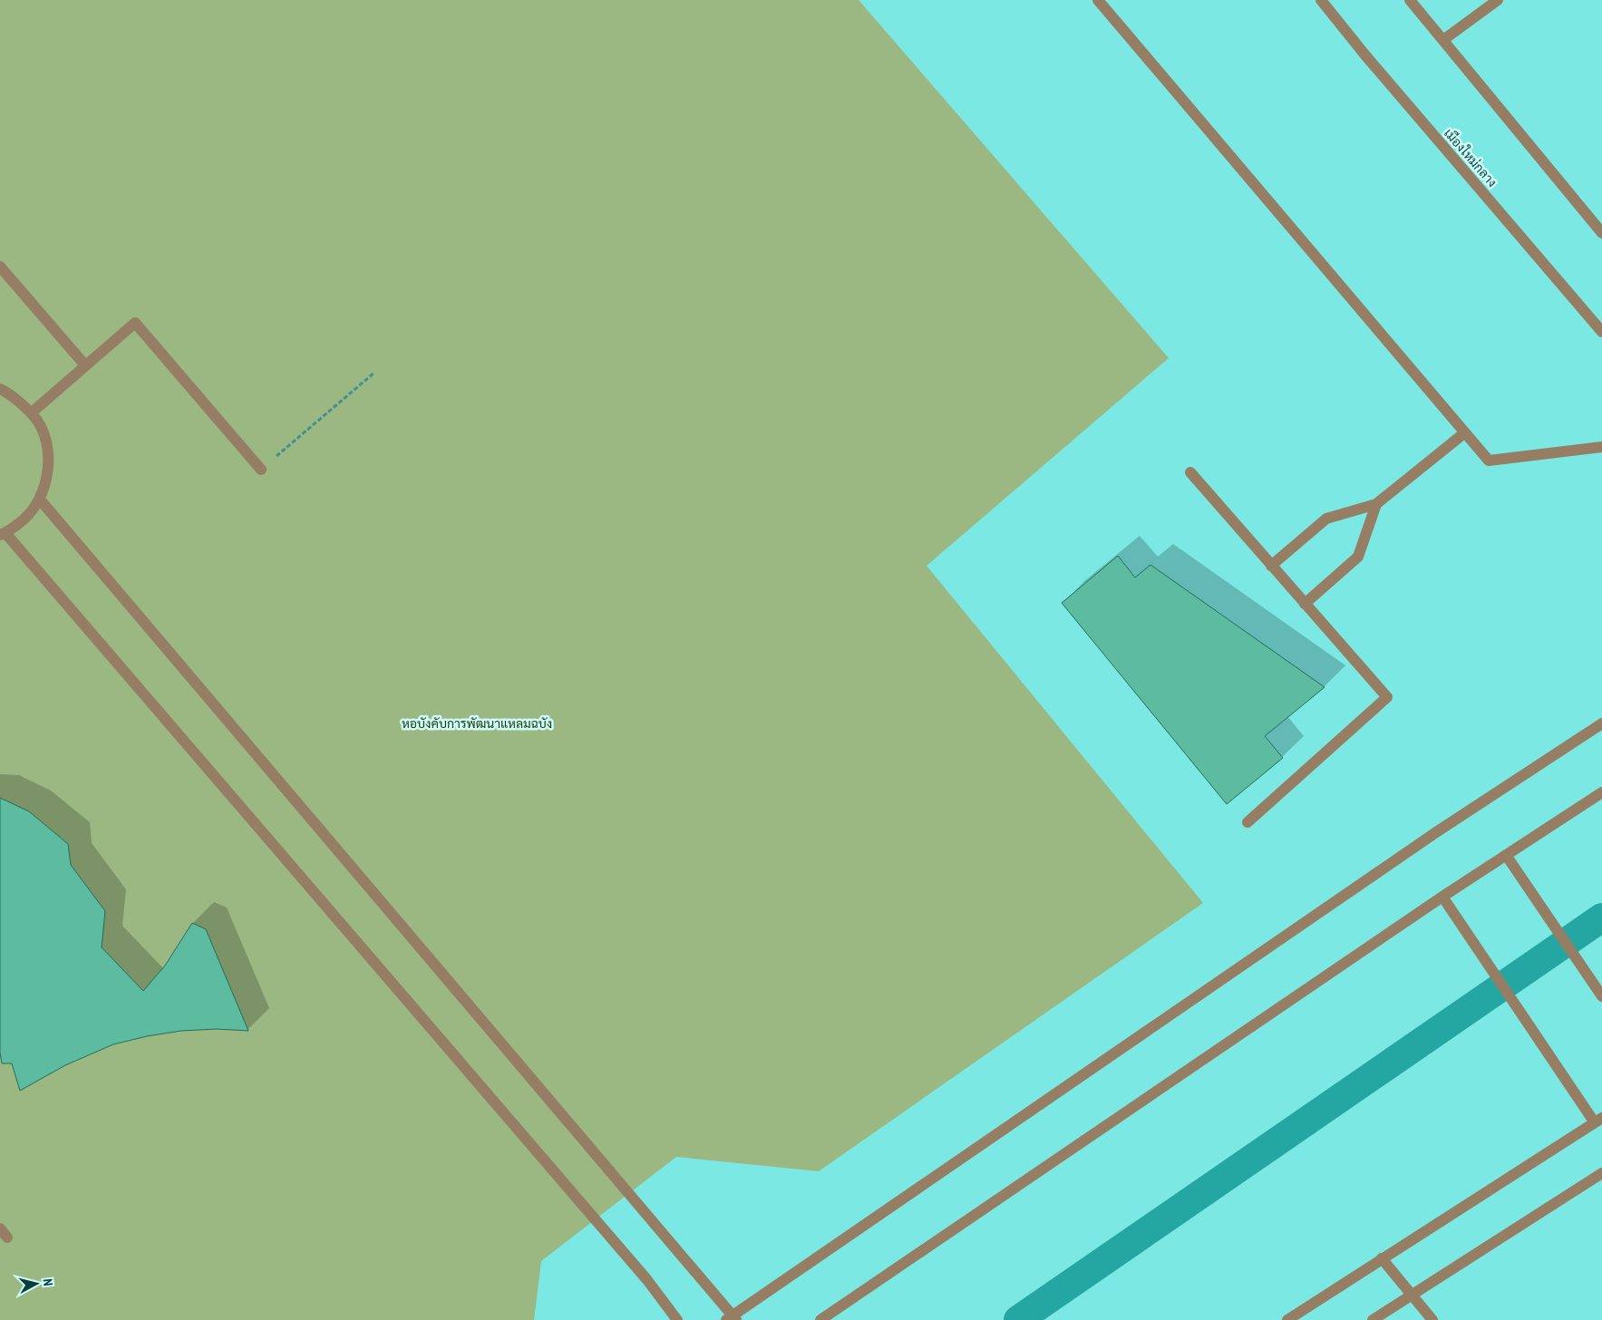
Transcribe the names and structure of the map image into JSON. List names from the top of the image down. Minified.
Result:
{"streets":{"street":["เมืองใหม่กลาง"]},"parks":["หอบังคับการพัฒนาแหลมฉบัง"],"north":"right"}
